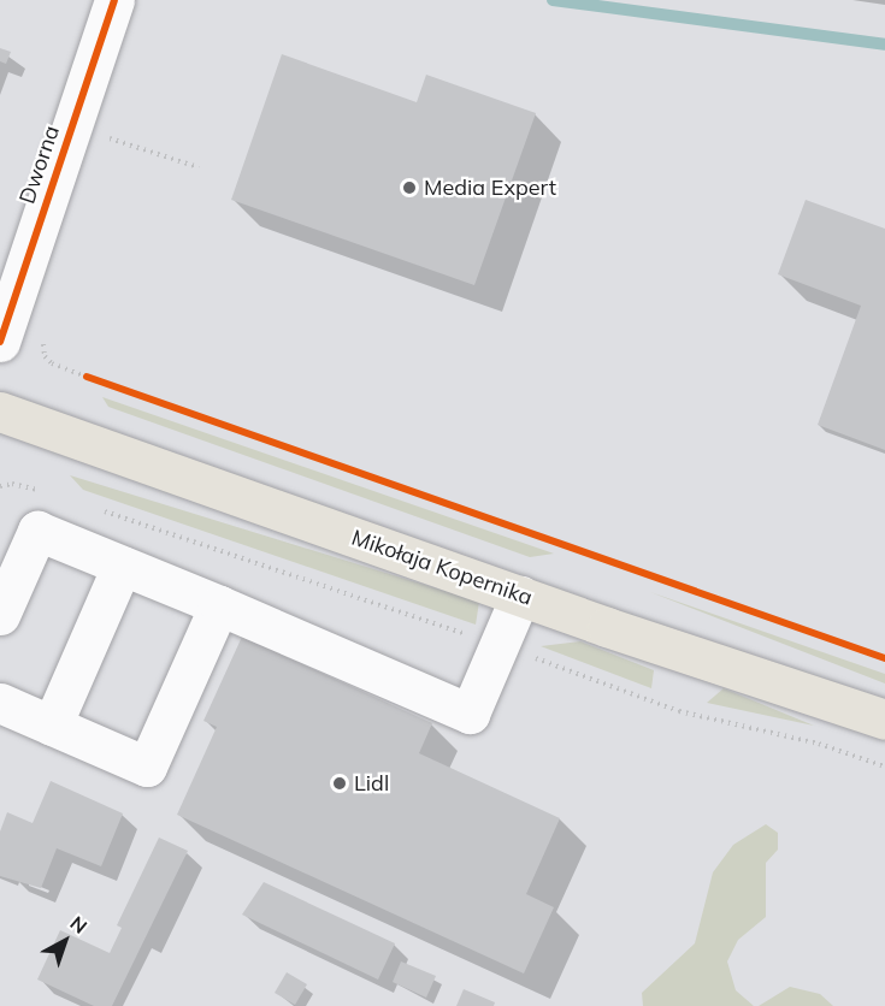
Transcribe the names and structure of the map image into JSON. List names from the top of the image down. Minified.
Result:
{"streets":{"main road":["Mikołaja Kopernika"],"street":["Dworna"]},"places":["Media Expert","Lidl"],"north":"top right"}
